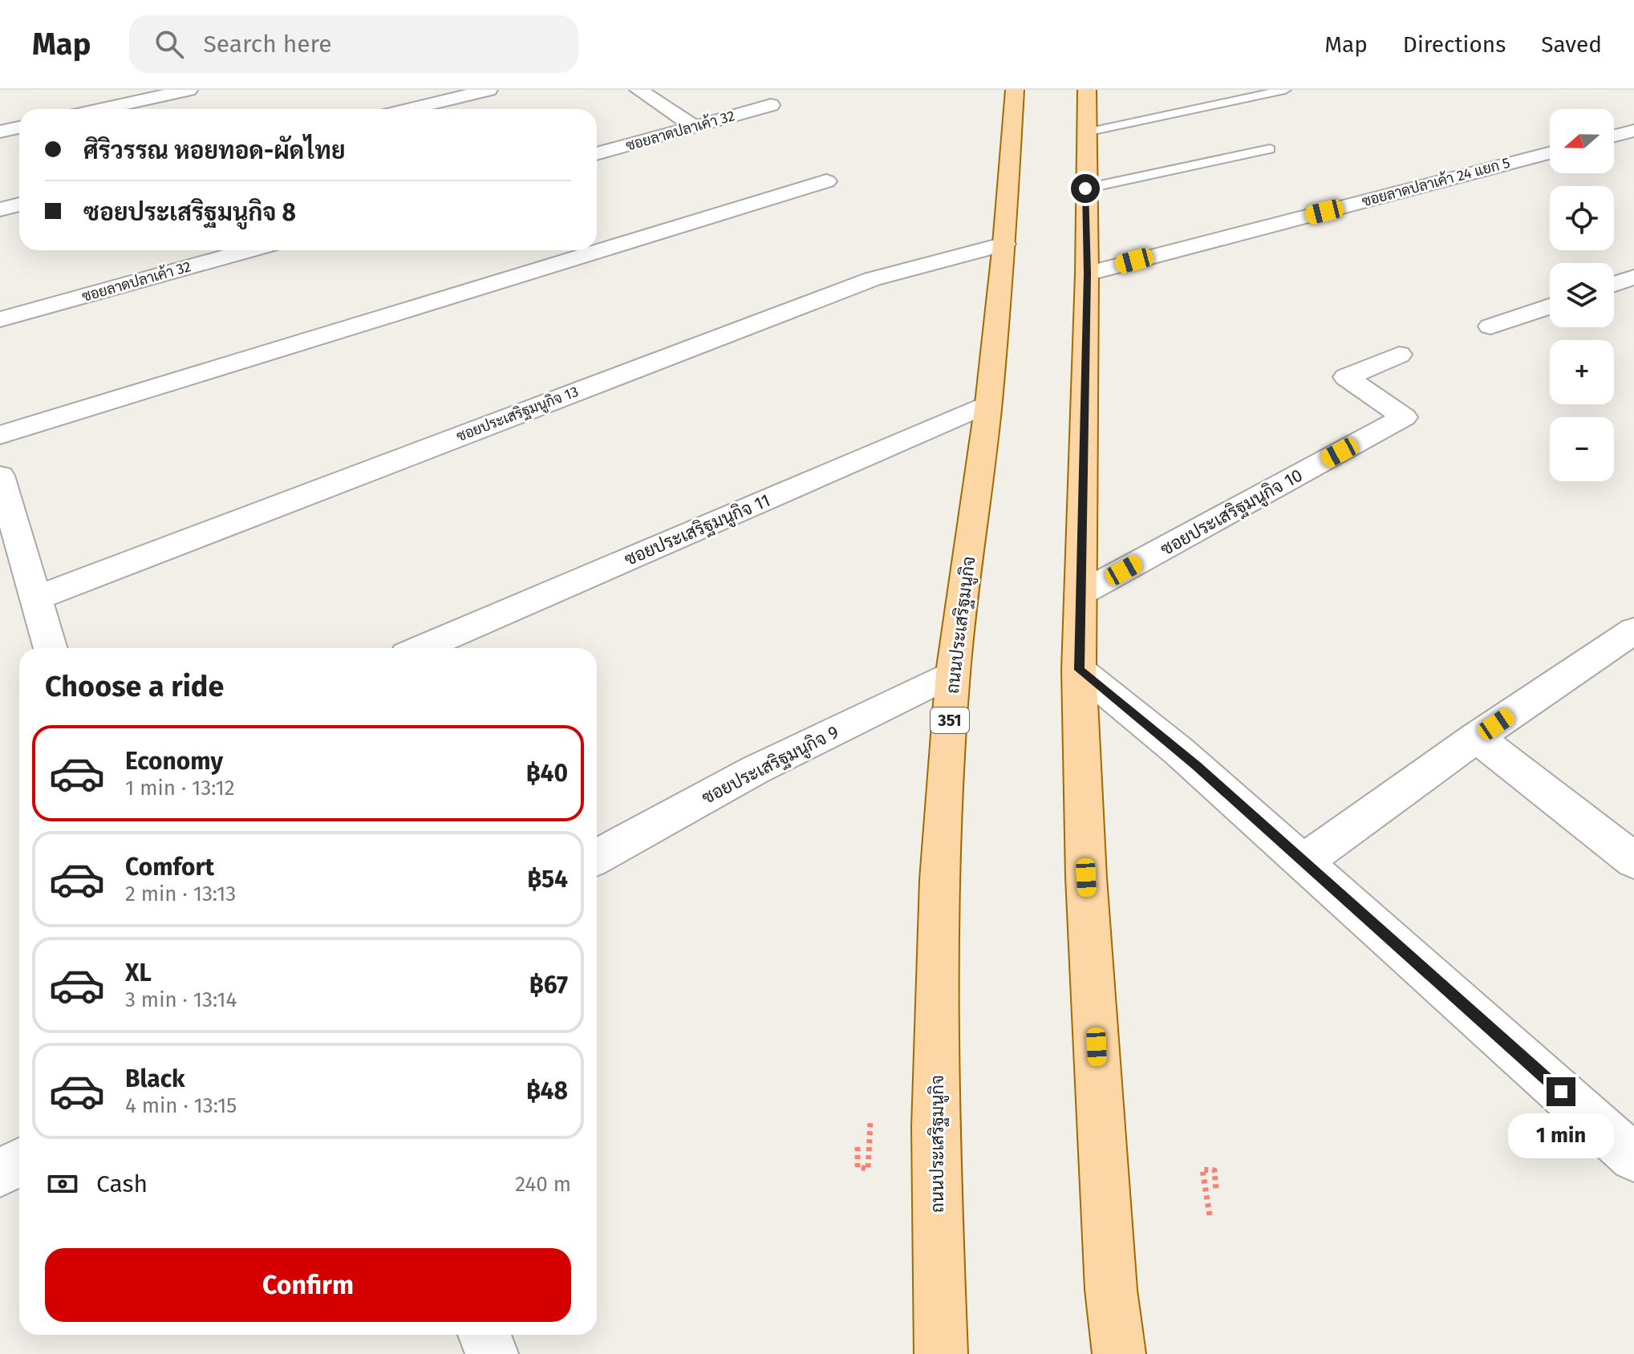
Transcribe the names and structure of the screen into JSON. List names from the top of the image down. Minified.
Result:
{"streets":{"main road":["ถนนประเสริฐมนูกิจ","351"],"street":["ซอยลาดปลาเค้า 32","ซอยลาดปลาเค้า 24 แยก 5","ซอยประเสริฐมนูกิจ 13","ซอยประเสริฐมนูกิจ 10","ซอยประเสริฐมนูกิจ 11","ซอยประเสริฐมนูกิจ 9"]},"crossings":[["ซอยประเสริฐมนูกิจ 13","ถนนประเสริฐมนูกิจ"],["ซอยประเสริฐมนูกิจ 11","ถนนประเสริฐมนูกิจ"],["ถนนประเสริฐมนูกิจ","ซอยประเสริฐมนูกิจ 9"]],"north":"left","page":{"header":"Map","search":"Search here","nav":["Map","Directions","Saved"],"map_buttons":["+","−"],"banner":["ศิริวรรณ หอยทอด-ผัดไทย","ซอยประเสริฐมนูกิจ 8"],"heading":"Choose a ride","list":[{"name":"Economy","note":"1 min · 13:12","value":"฿40"},{"name":"Comfort","note":"2 min · 13:13","value":"฿54"},{"name":"XL","note":"3 min · 13:14","value":"฿67"},{"name":"Black","note":"4 min · 13:15","value":"฿48"}],"bubble":"1 min","pay":["Cash","240 m"],"buttons":"Confirm"}}
